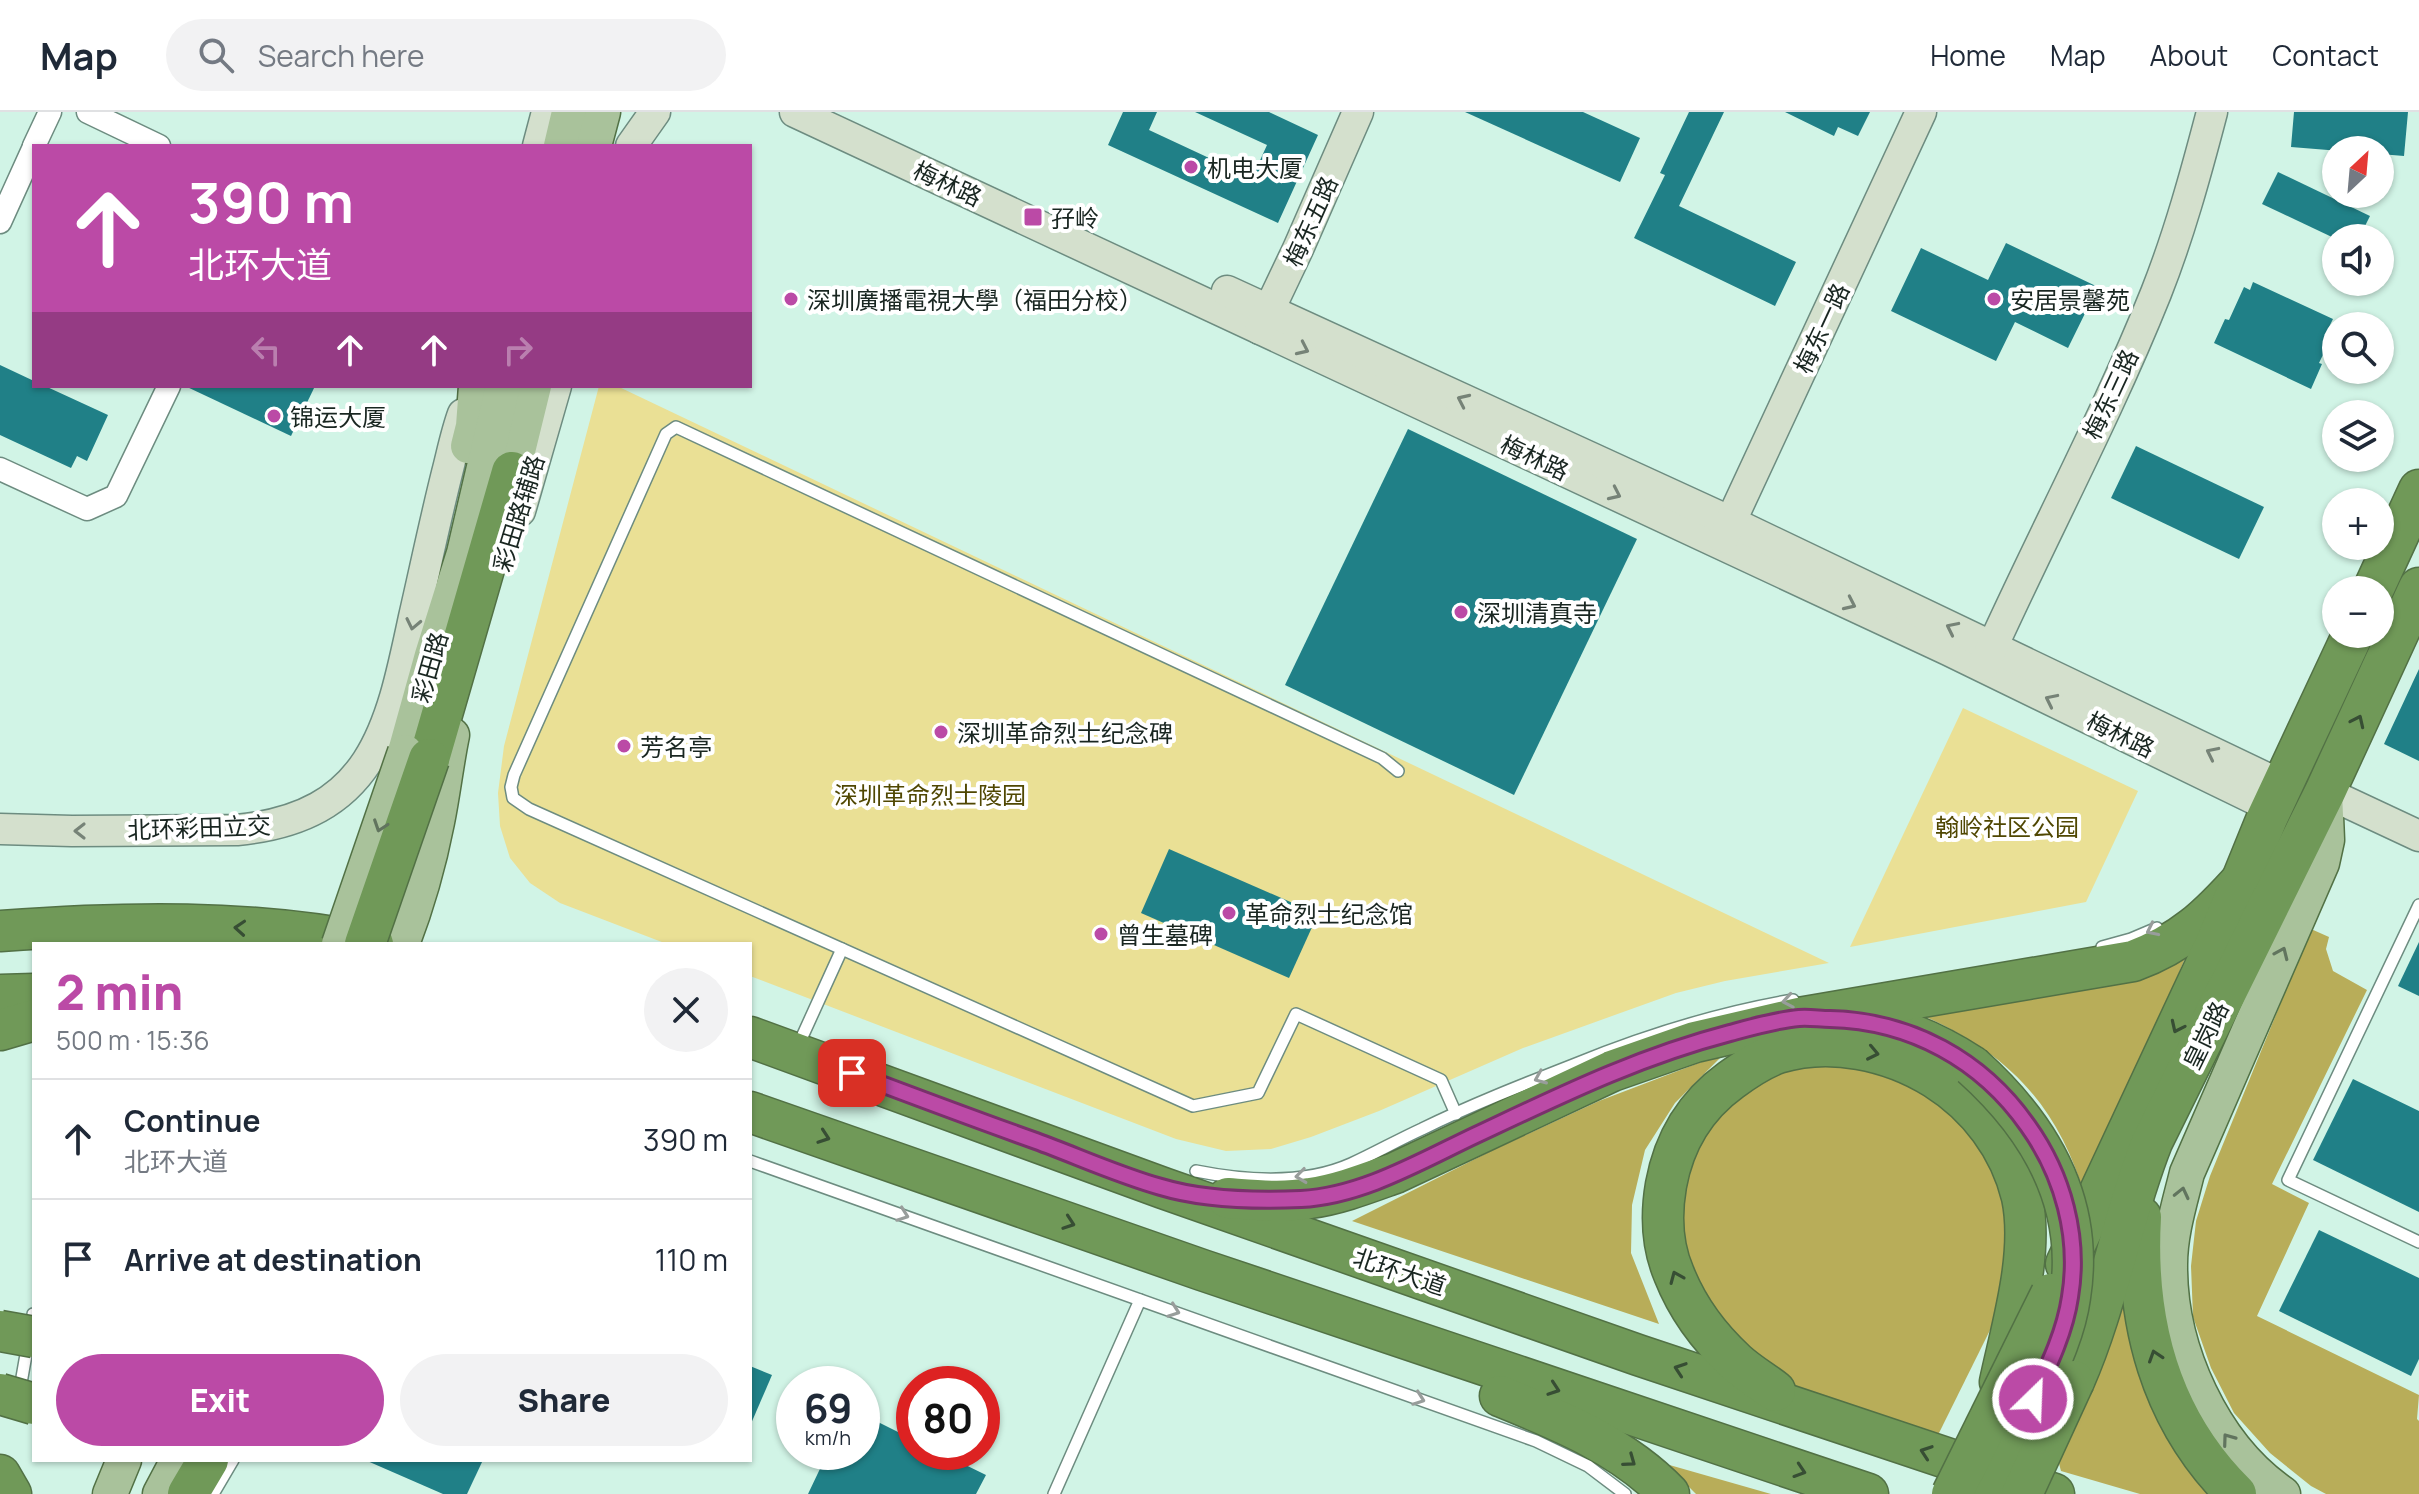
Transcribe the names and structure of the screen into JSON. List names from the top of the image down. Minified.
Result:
{"streets":{"highway":["皇岗路","北环大道"],"main road":["梅林路","梅东五路","梅东一路","梅东三路","彩田路辅路","彩田路","北环彩田立交"]},"crossings":[["梅林路","梅东五路"],["梅林路","梅东一路"],["梅林路","梅东三路"],["梅林路","皇岗路"],["彩田路辅路","彩田路"]],"one_way":["北环彩田立交"],"parks":["深圳革命烈士陵园","翰岭社区公园"],"places":{"other":["机电大厦","深圳廣播電視大學（福田分校）","安居景馨苑","锦运大厦","深圳清真寺","深圳革命烈士纪念碑","芳名亭","革命烈士纪念馆","曾生墓碑"],"transit":["孖岭"]},"north":"top right","page":{"header":"Map","search":"Search here","nav":["Home","Map","About","Contact"],"map_buttons":["+","−"],"turn":["390 m","北环大道"],"heading":["2 min","500 m · 15:36"],"list":[{"name":"Continue","note":"北环大道","value":"390 m"},{"name":"Arrive at destination","value":"110 m"}],"buttons":["Exit","Share"],"speed":"69 km/h","limit":"80"}}
